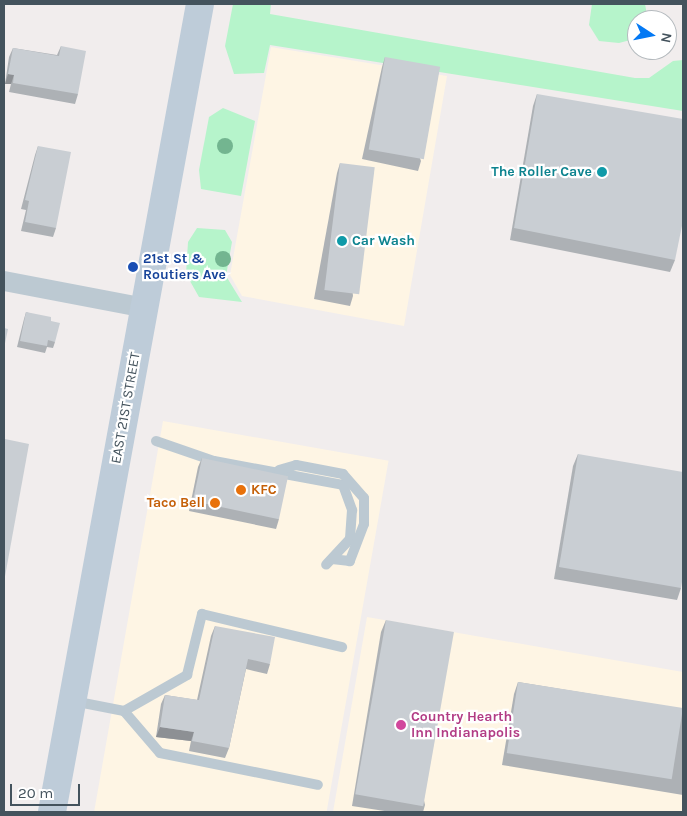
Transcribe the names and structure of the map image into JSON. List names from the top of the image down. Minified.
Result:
{"streets":{"main road":["EAST 21ST STREET"]},"places":["The Roller Cave","Car Wash","21st St & Routiers Ave","KFC","Taco Bell","Country Hearth Inn Indianapolis"],"scale_bar":"20 m","north":"right"}
